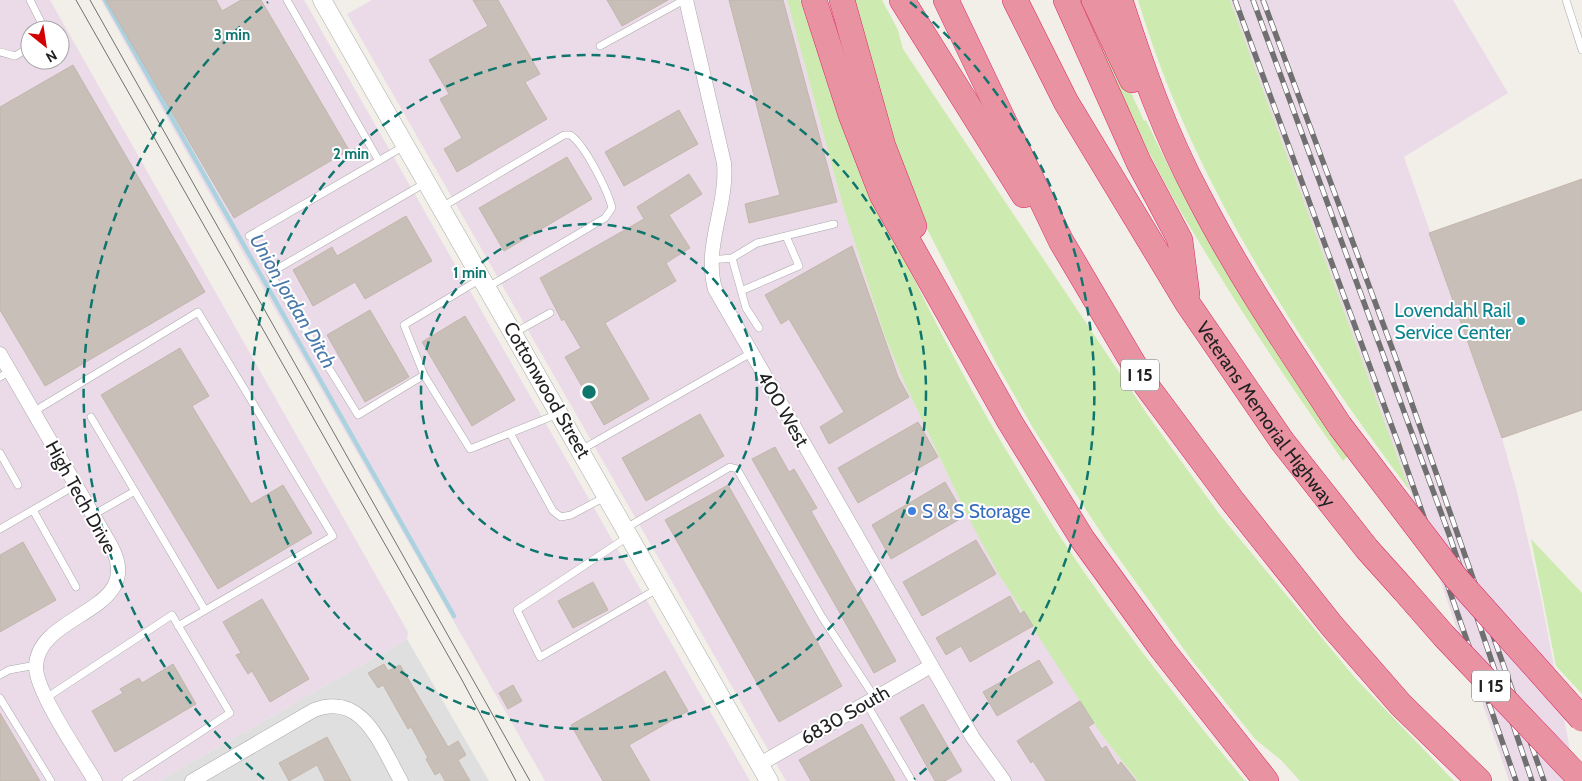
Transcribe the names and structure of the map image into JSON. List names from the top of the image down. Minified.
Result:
{"streets":{"highway":["I 15","Veterans Memorial Highway"],"street":["Cottonwood Street","400 West","High Tech Drive","6830 South"]},"crossings":[["Cottonwood Street","6830 South"],["400 West","6830 South"]],"water":["Union Jordan Ditch"],"places":["Lovendahl Rail Service Center","S & S Storage"],"north":"bottom right","rings":["3 min","2 min","1 min"]}
